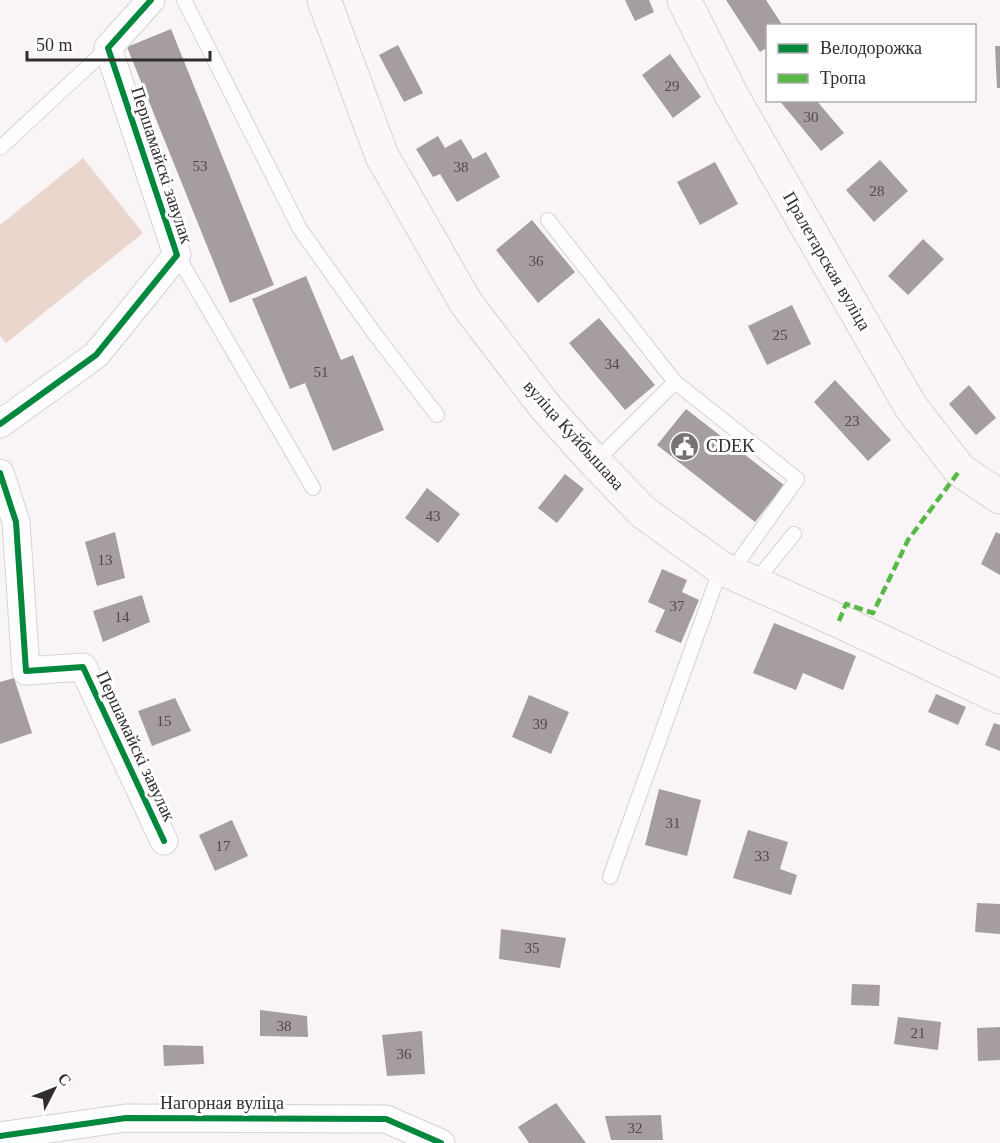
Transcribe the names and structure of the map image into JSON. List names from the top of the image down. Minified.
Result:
{"streets":{"main road":["Пралетарская вуліца","вуліца Куйбышава"],"street":["Першамайскі завулак","Нагорная вуліца"]},"places":{"public building":["CDEK"]},"house_numbers":["29","30","53","38","28","36","25","34","51","23","43","13","37","14","15","39","31","17","33","35","38","21","36","32"],"legend":["Велодорожка","Тропа"],"scale_bar":"50 m","north":"top right"}
